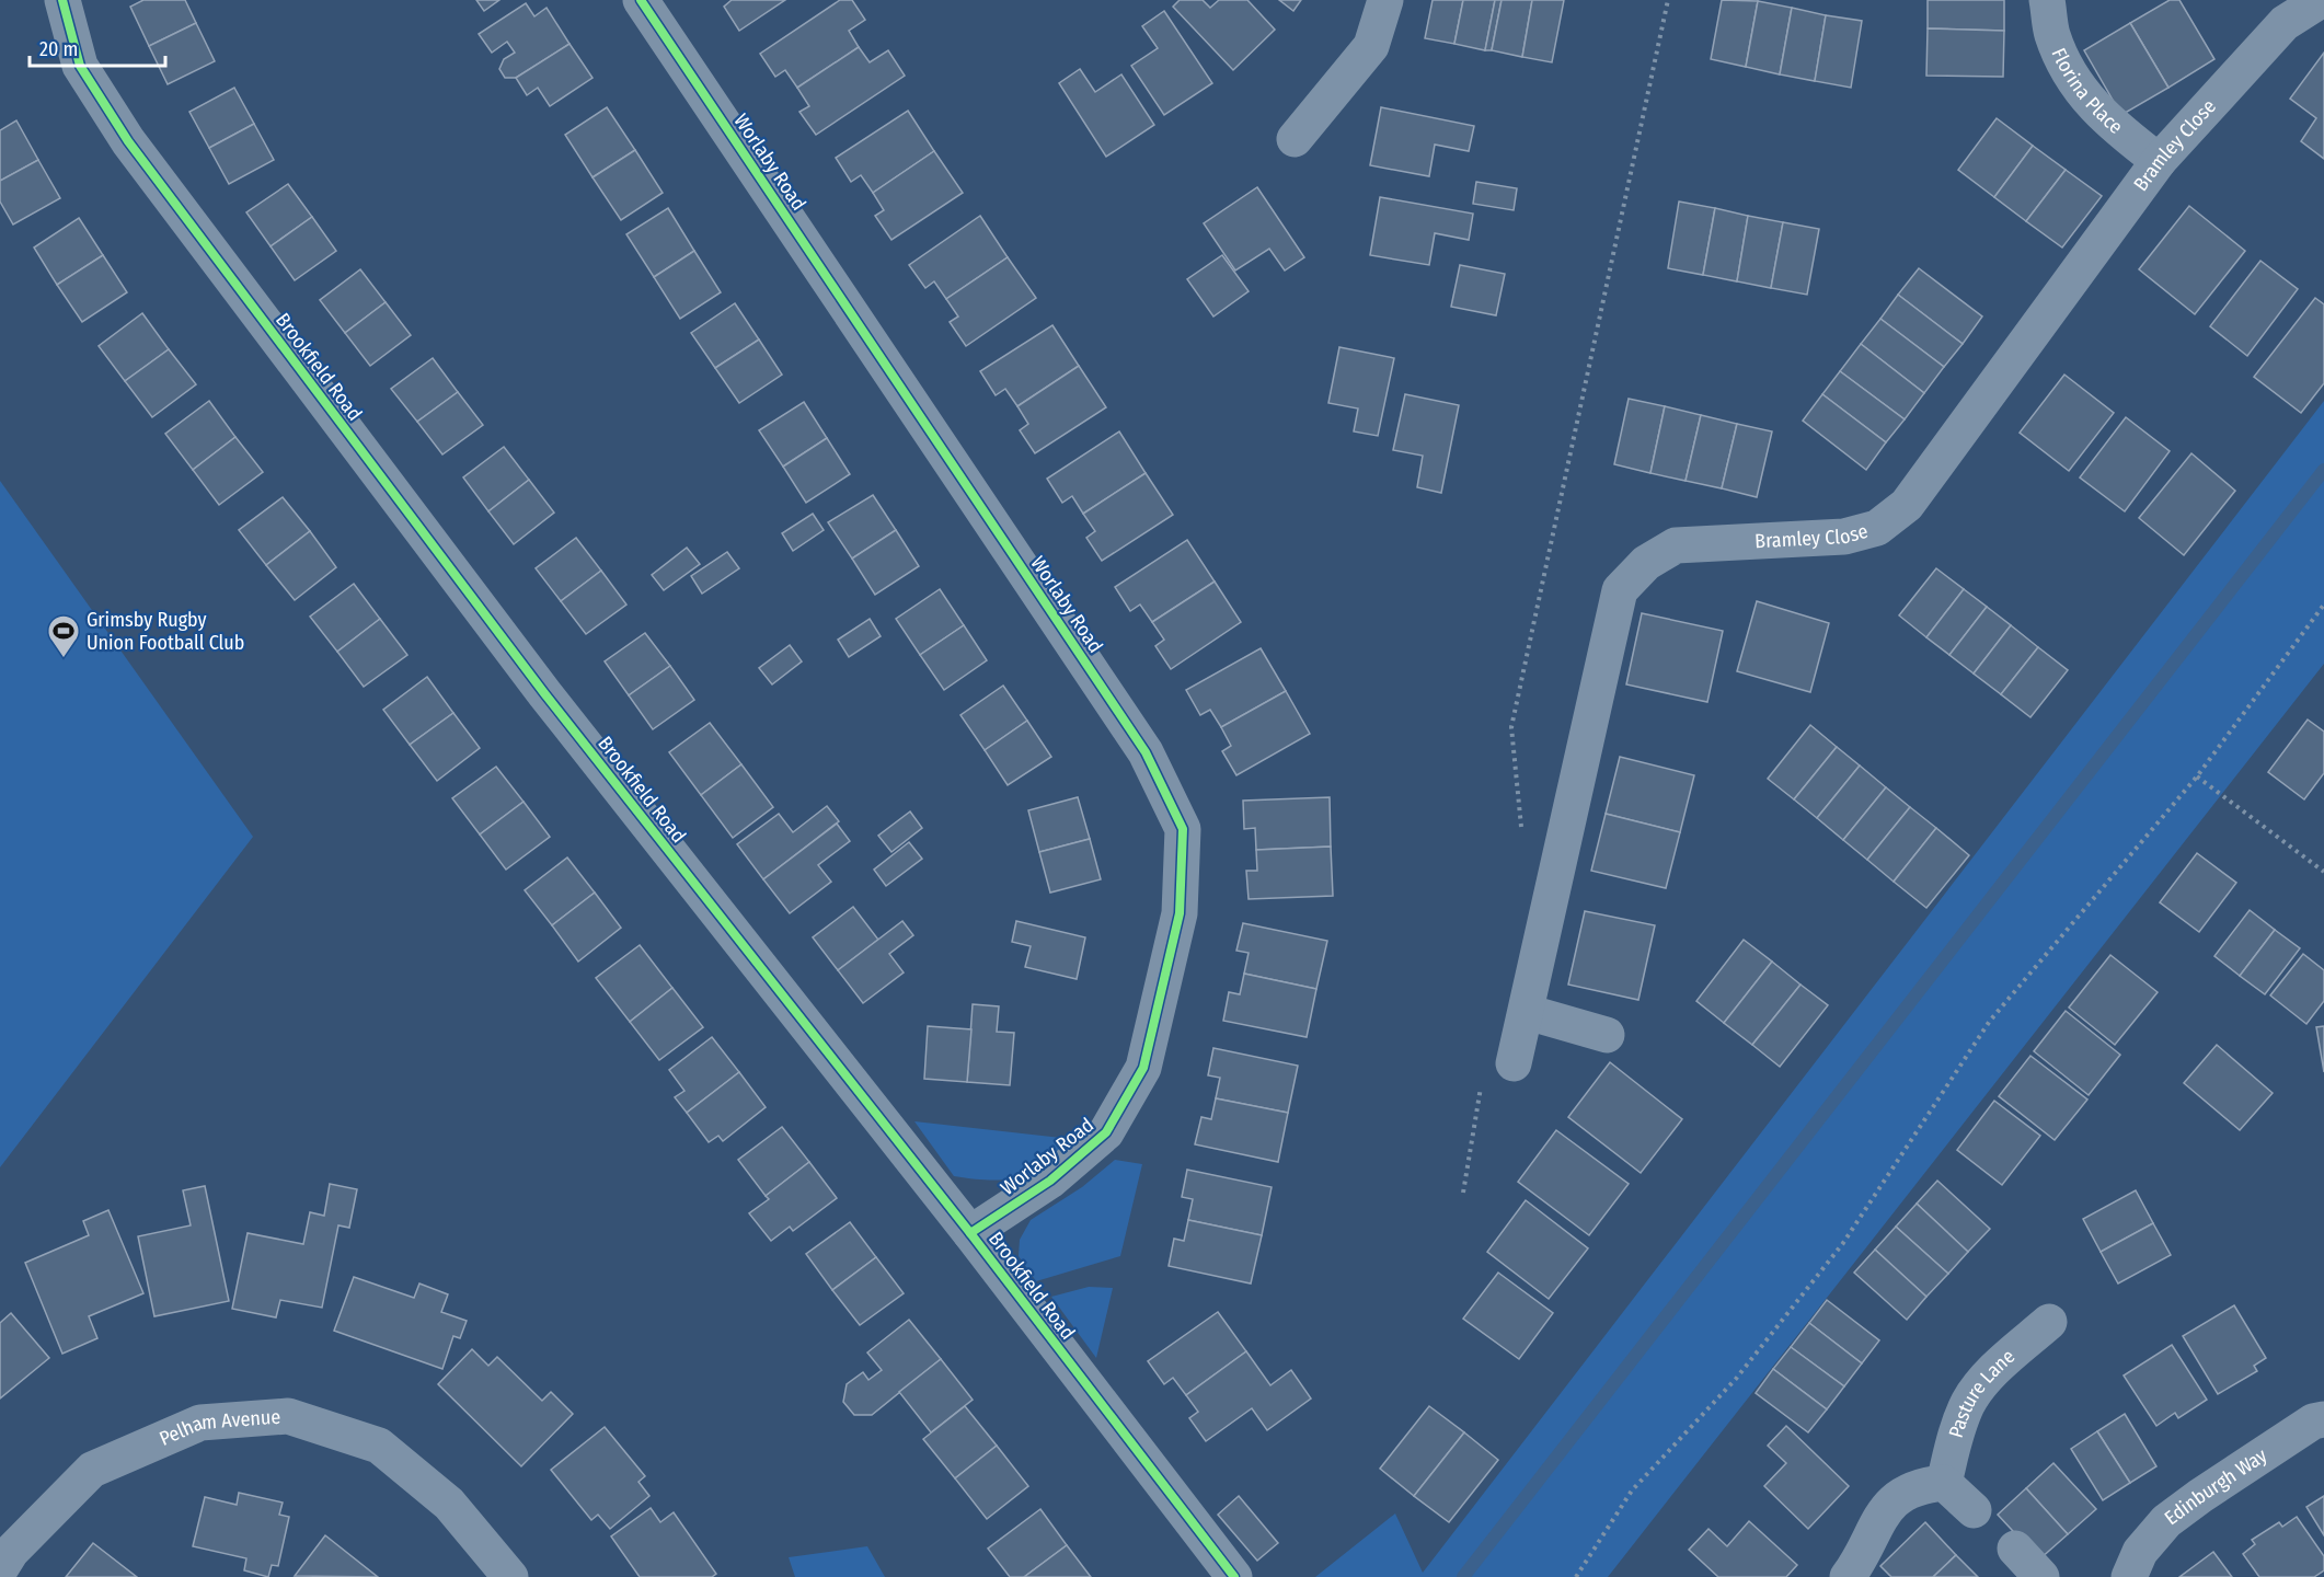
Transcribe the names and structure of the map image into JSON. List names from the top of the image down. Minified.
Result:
{"streets":{"street":["Florina Place","Bramley Close","Worlaby Road","Brookfield Road","Pasture Lane","Pelham Avenue","Edinburgh Way"]},"crossings":[["Florina Place","Bramley Close"],["Worlaby Road","Brookfield Road"]],"places":{"sports":["Grimsby Rugby Union Football Club"]},"scale_bar":"20 m"}
